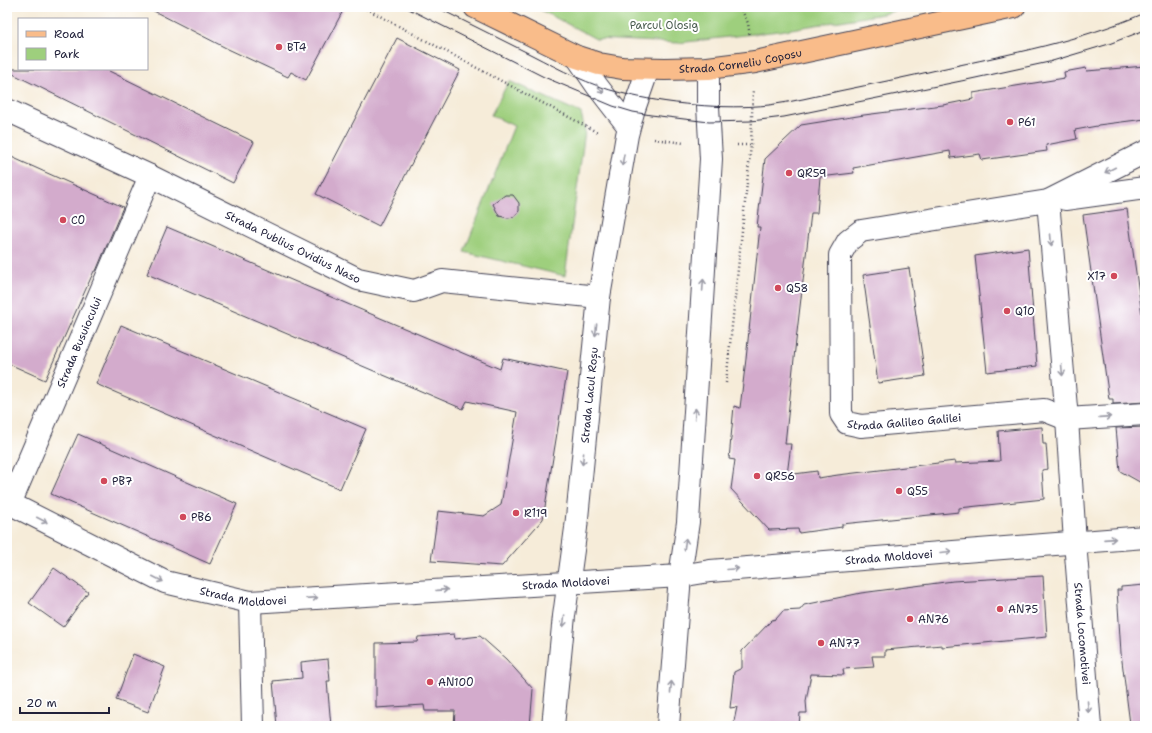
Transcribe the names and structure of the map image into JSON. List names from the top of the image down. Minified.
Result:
{"streets":{"main road":["Strada Corneliu Coposu"],"street":["Strada Publius Ovidius Naso","Strada Busuiocului","Strada Lacul Roșu","Strada Galileo Galilei","Strada Moldovei","Strada Locomotivei"]},"crossings":[["Strada Corneliu Coposu","Strada Lacul Roșu"],["Strada Publius Ovidius Naso","Strada Busuiocului"],["Strada Publius Ovidius Naso","Strada Lacul Roșu"],["Strada Busuiocului","Strada Moldovei"],["Strada Lacul Roșu","Strada Moldovei"],["Strada Moldovei","Strada Locomotivei"]],"one_way":["Strada Moldovei","Strada Locomotivei"],"parks":["Parcul Olosig"],"places":["BT4","P61","QR59","C0","X17","Q58","Q10","QR56","PB7","Q55","R119","PB6","AN75","AN76","AN77","AN100"],"legend":["Road","Park"],"scale_bar":"20 m"}
